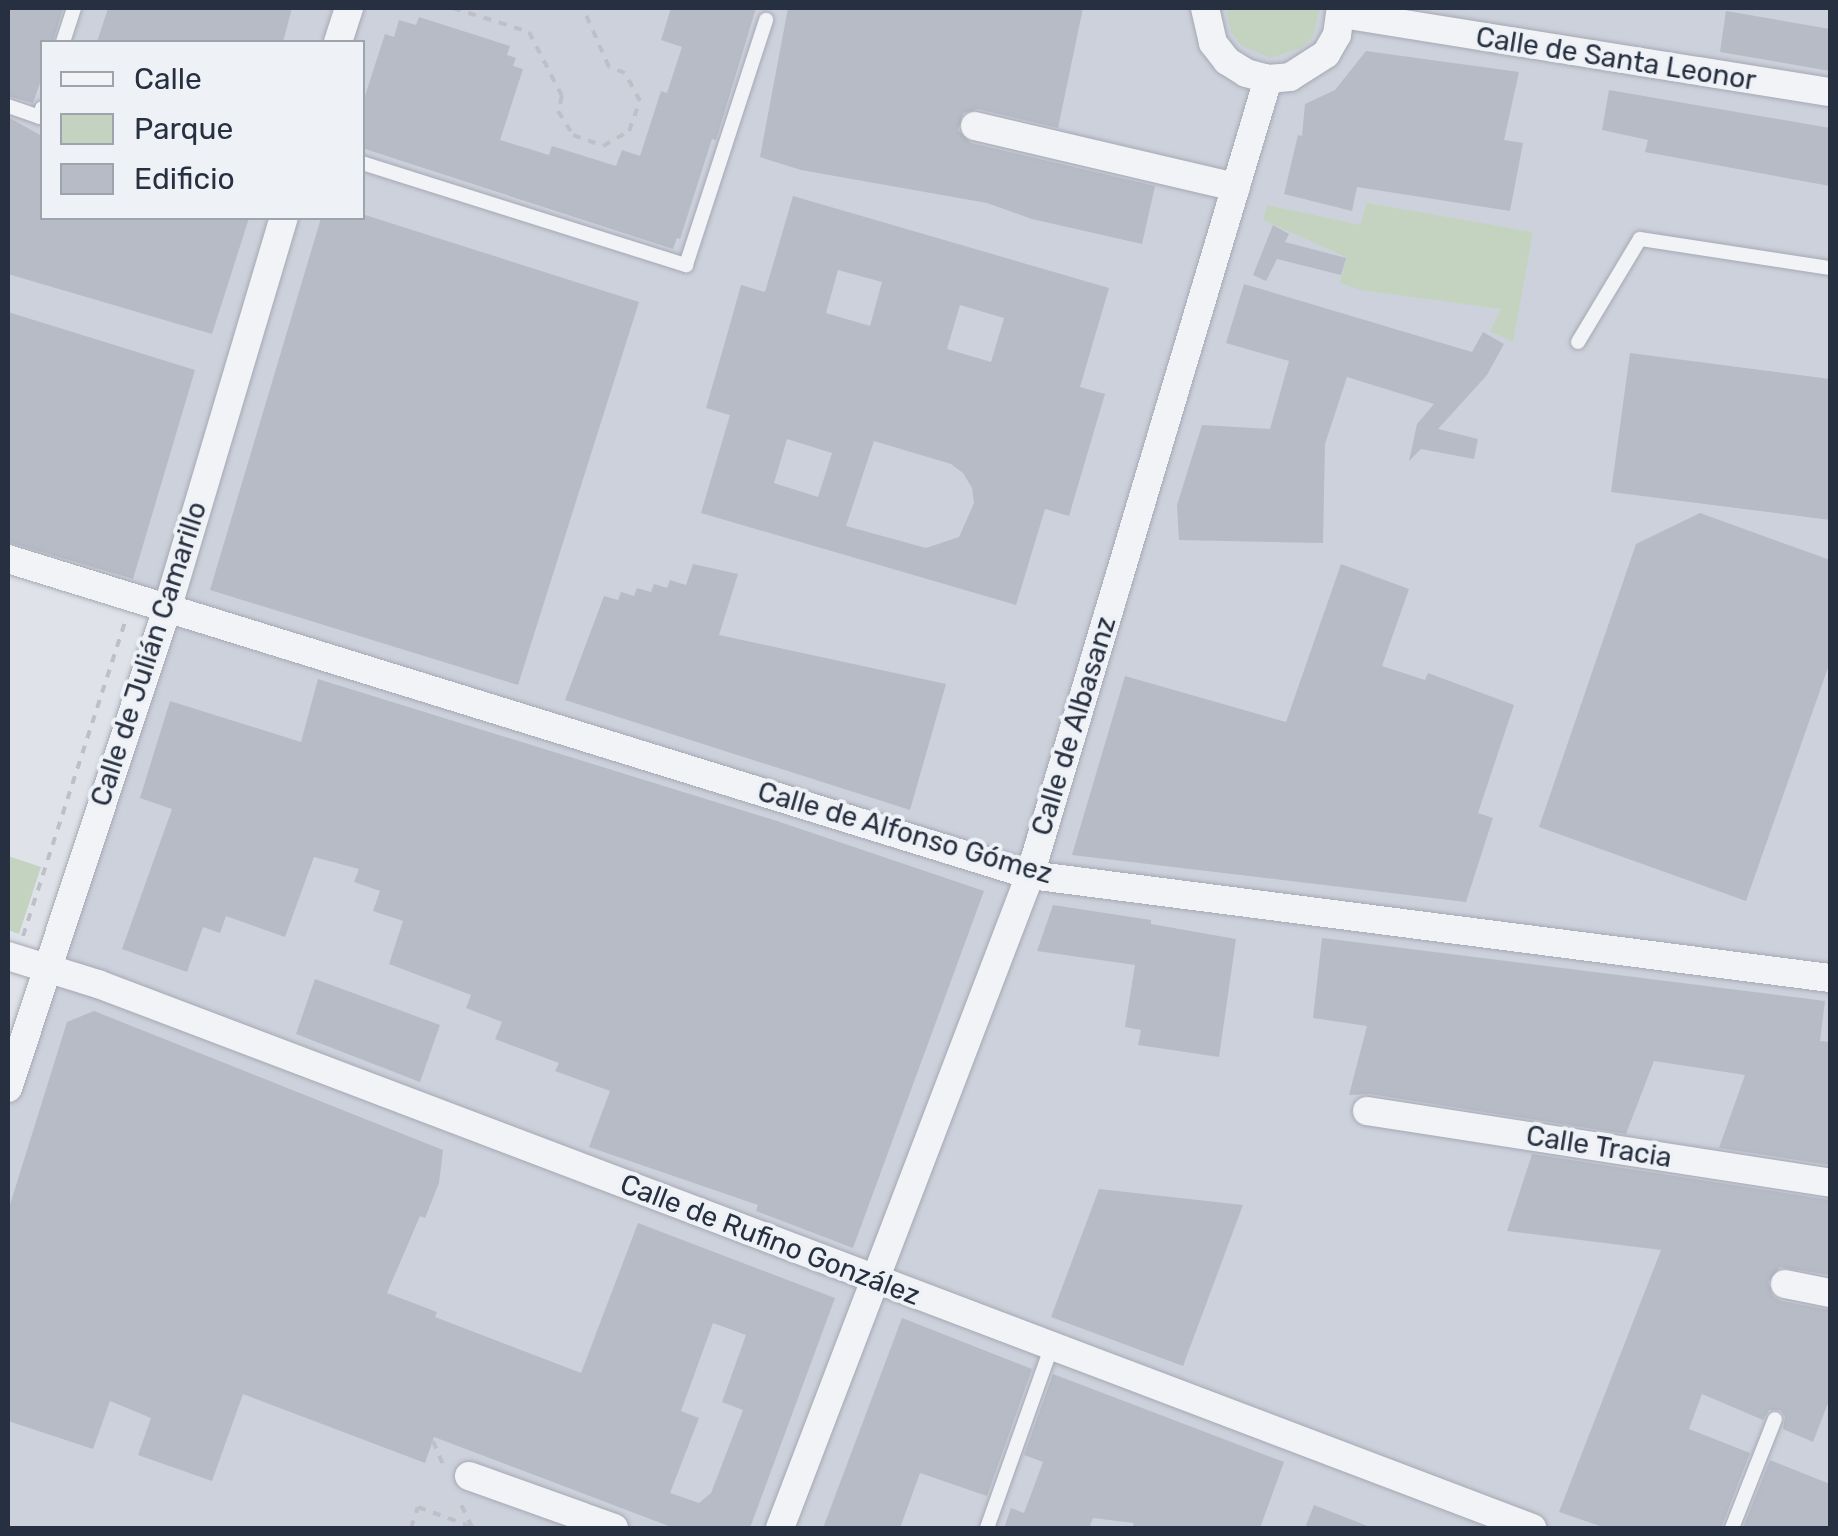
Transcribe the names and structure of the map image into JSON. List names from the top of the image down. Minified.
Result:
{"streets":{"street":["Calle de Santa Leonor","Calle de Julián Camarillo","Calle de Albasanz","Calle de Alfonso Gómez","Calle Tracia","Calle de Rufino González"]},"crossings":[["Calle de Julián Camarillo","Calle de Alfonso Gómez"],["Calle de Julián Camarillo","Calle de Rufino González"],["Calle de Albasanz","Calle de Alfonso Gómez"],["Calle de Albasanz","Calle de Rufino González"]],"legend":["Calle","Parque","Edificio"]}
